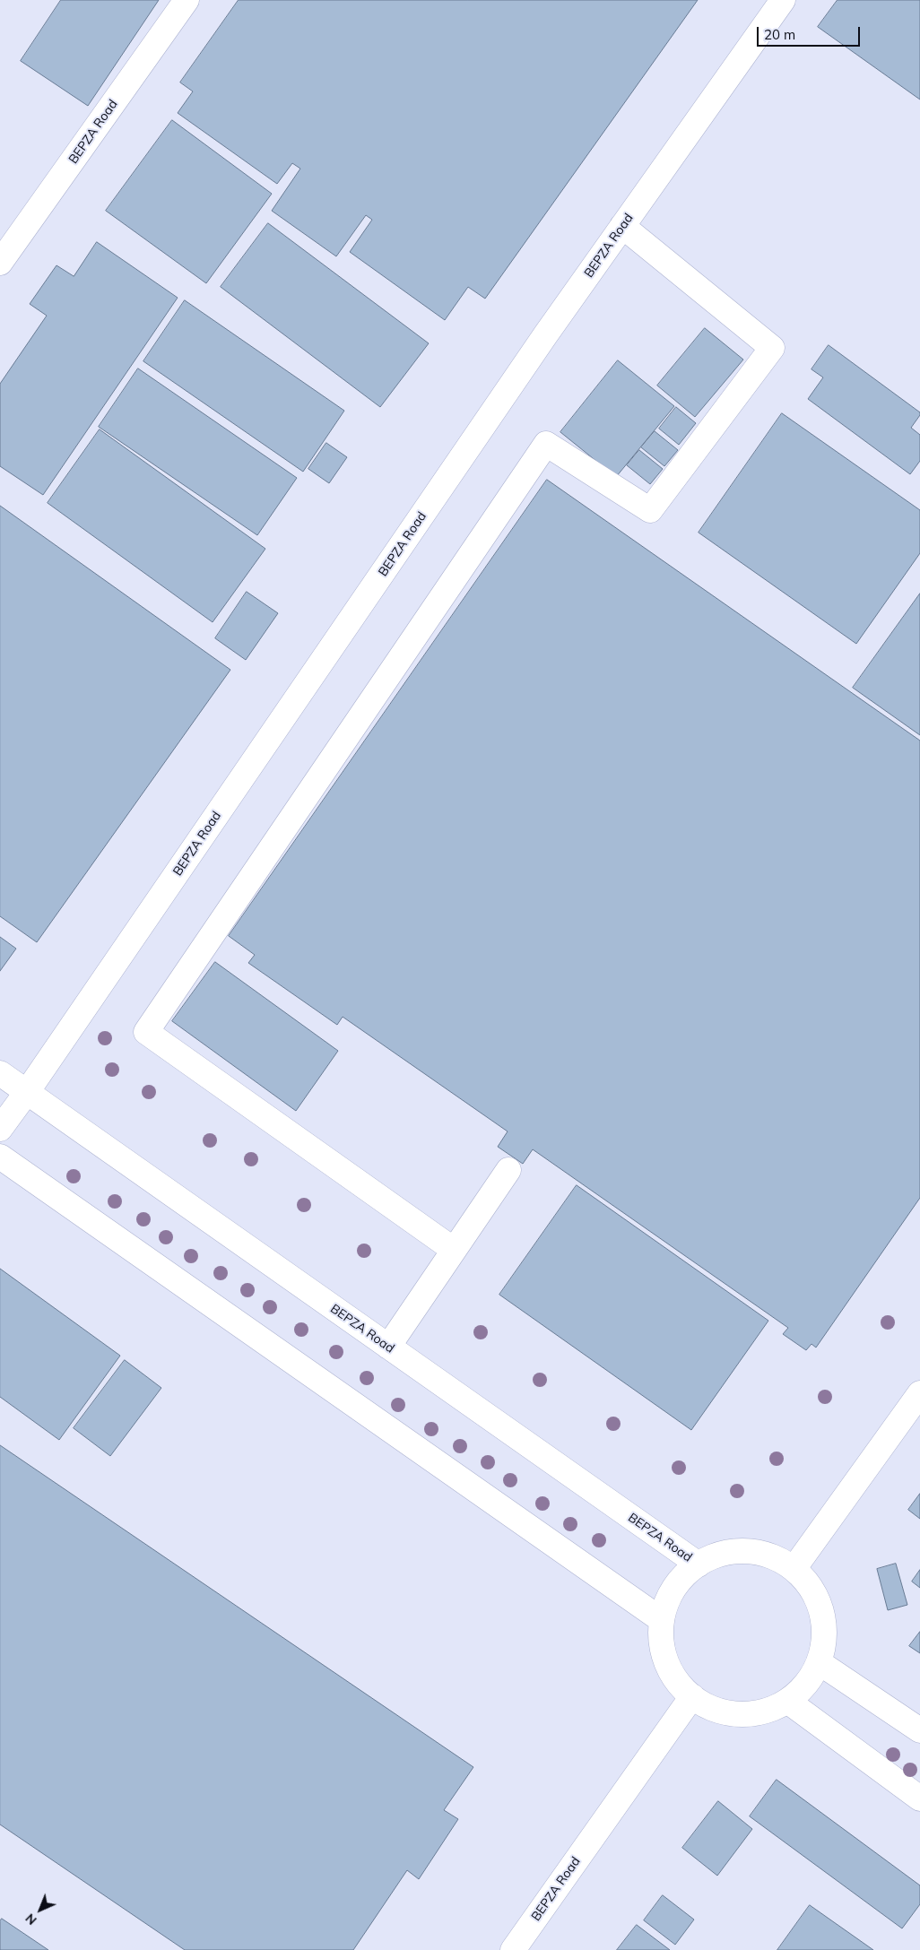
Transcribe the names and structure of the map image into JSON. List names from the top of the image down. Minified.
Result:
{"streets":{"lane":["BEPZA Road"]},"scale_bar":"20 m","north":"bottom left"}
